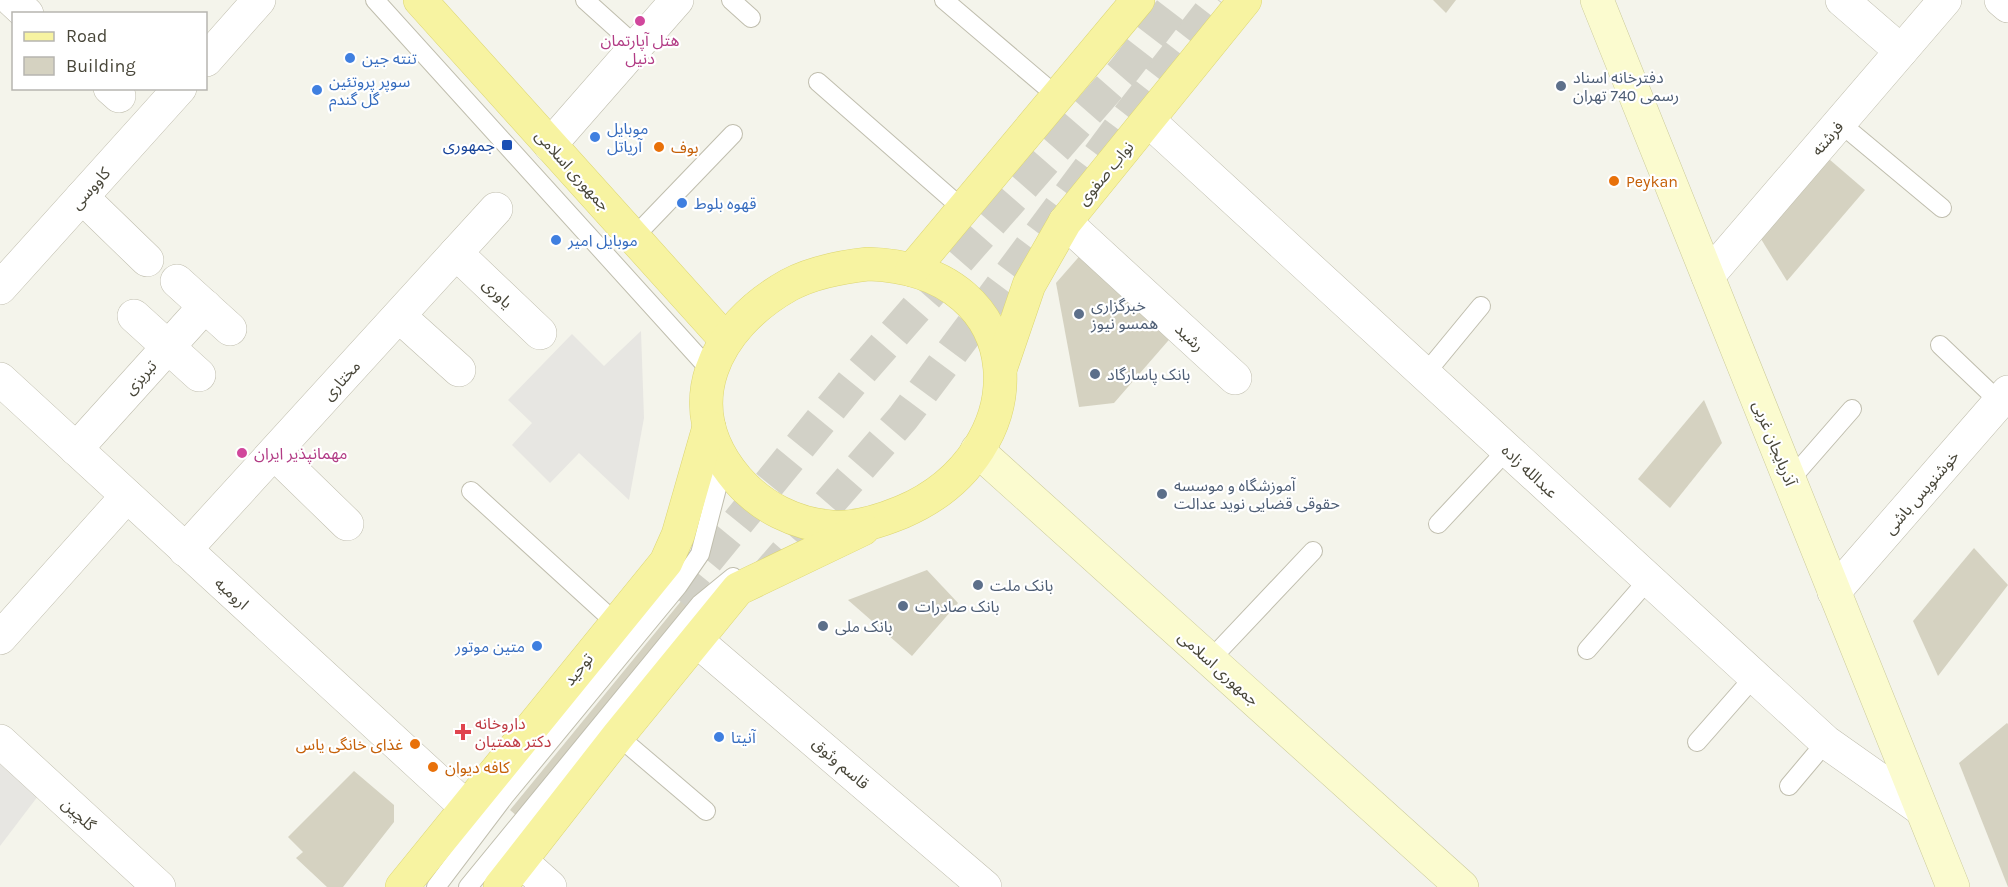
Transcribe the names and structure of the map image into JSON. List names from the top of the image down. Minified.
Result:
{"streets":{"main road":["جمهوری اسلامی","نواب صفوی","آذربایجان غربی","توحید"],"street":["فرشته","کاووسی","یاوری","رشید","تبریزی","مختاری","عبدالله زاده","خوشنویس باشی","ارومیه","قاسم وثوق","گلچین"]},"crossings":[["فرشته","آذربایجان غربی"],["نواب صفوی","رشید"],["نواب صفوی","عبدالله زاده"],["یاوری","مختاری"],["تبریزی","ارومیه"],["مختاری","ارومیه"],["آذربایجان غربی","عبدالله زاده"],["آذربایجان غربی","خوشنویس باشی"],["ارومیه","توحید"]],"places":{"other":["هتل آپارتمان دنیل","تنته جین","دفترخانه اسناد رسمی 740 تهران","سوپر پروتئین گل گندم","موبایل آریاتل","بوف","Peykan","قهوه بلوط","موبایل امیر","خبرگزاری همسو نیوز","بانک پاسارگاد","مهمانپذیر ایران","آموزشگاه و موسسه حقوقی قضایی نوید عدالت","بانک ملت","بانک صادرات","بانک ملی","متین موتور","آنیتا","غذای خانگی یاس","کافه دیوان"],"transit":["جمهوری"],"health":["داروخانه دکتر همتیان"]},"legend":["Road","Building"]}
